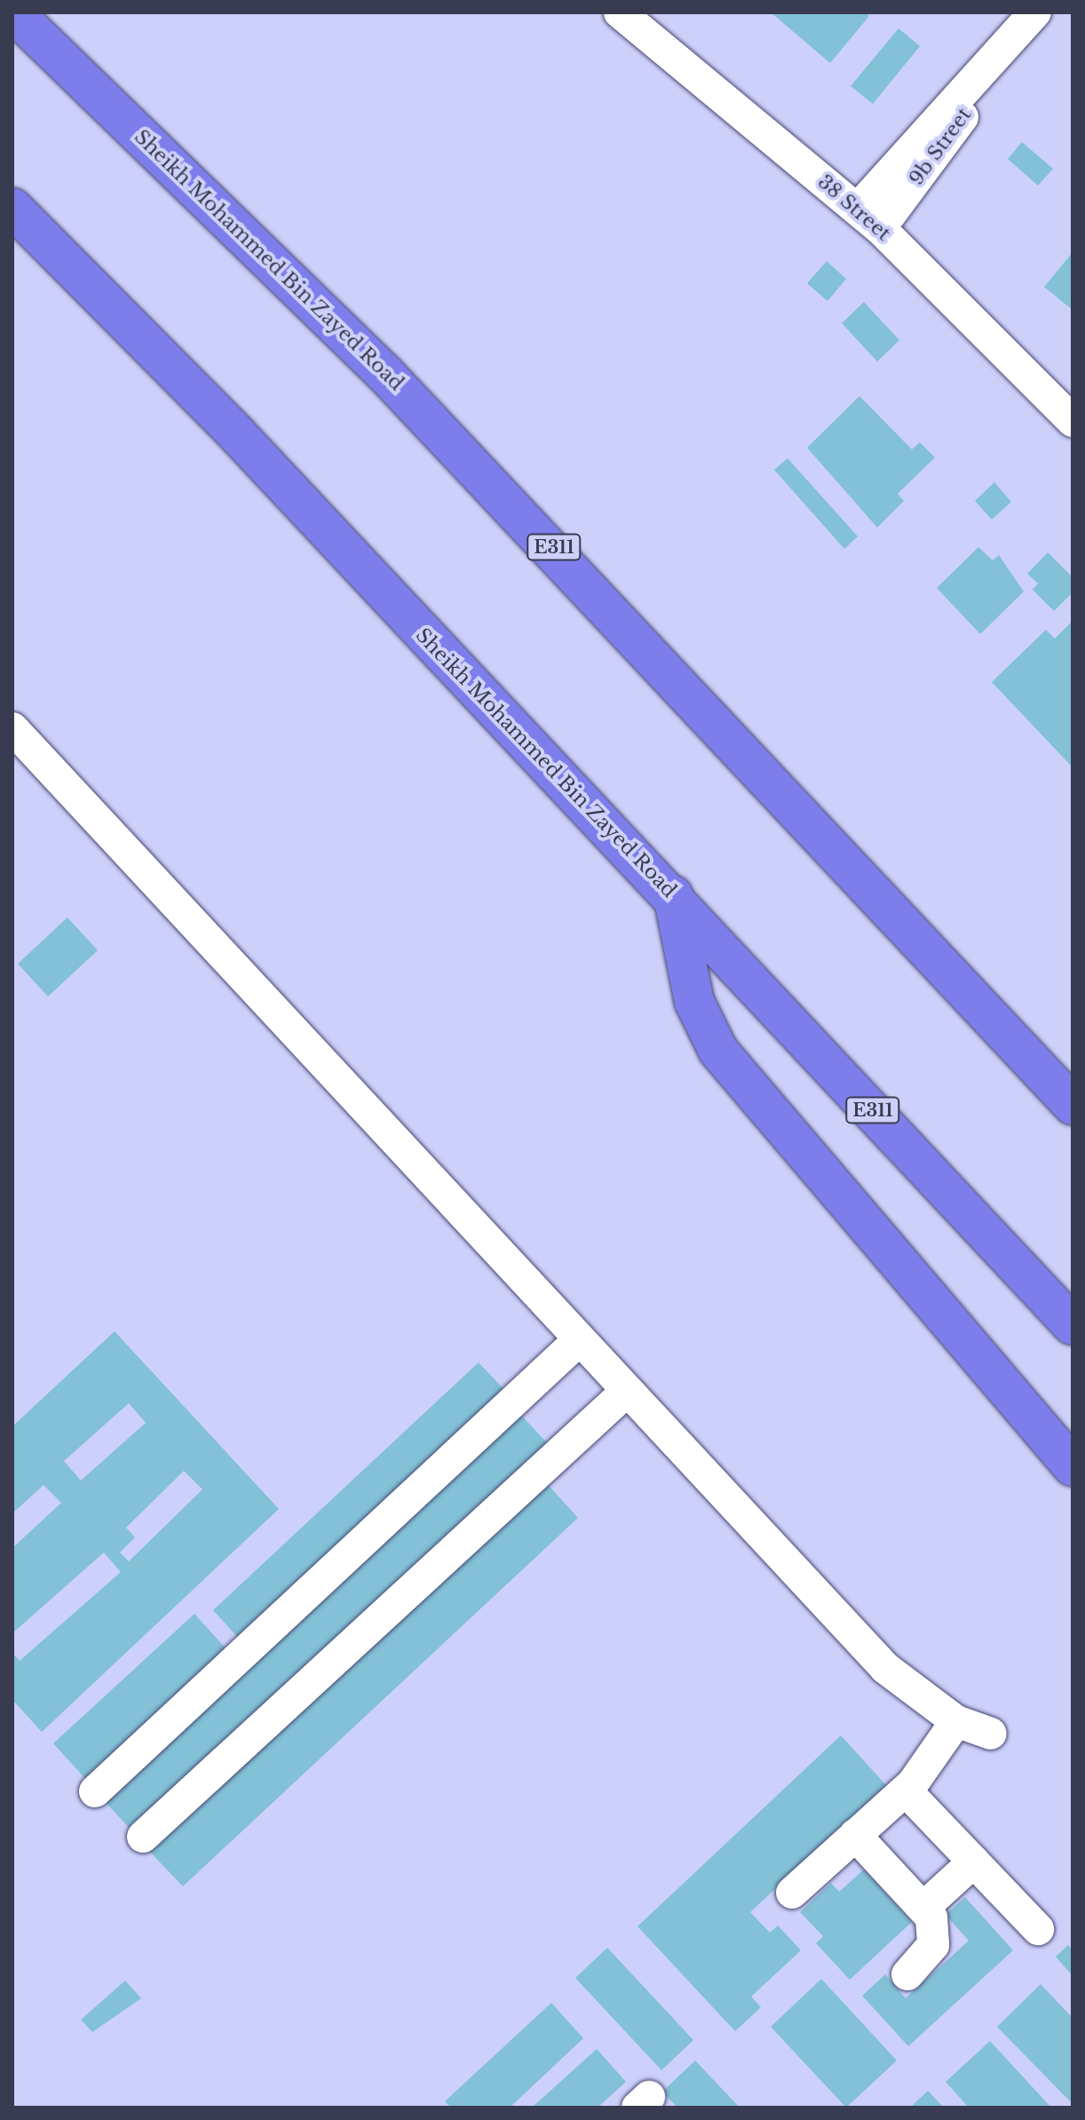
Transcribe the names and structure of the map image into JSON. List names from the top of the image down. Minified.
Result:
{"streets":{"highway":["Sheikh Mohammed Bin Zayed Road","E311"],"street":["9b Street","38 Street"]},"crossings":[["9b Street","38 Street"]]}
